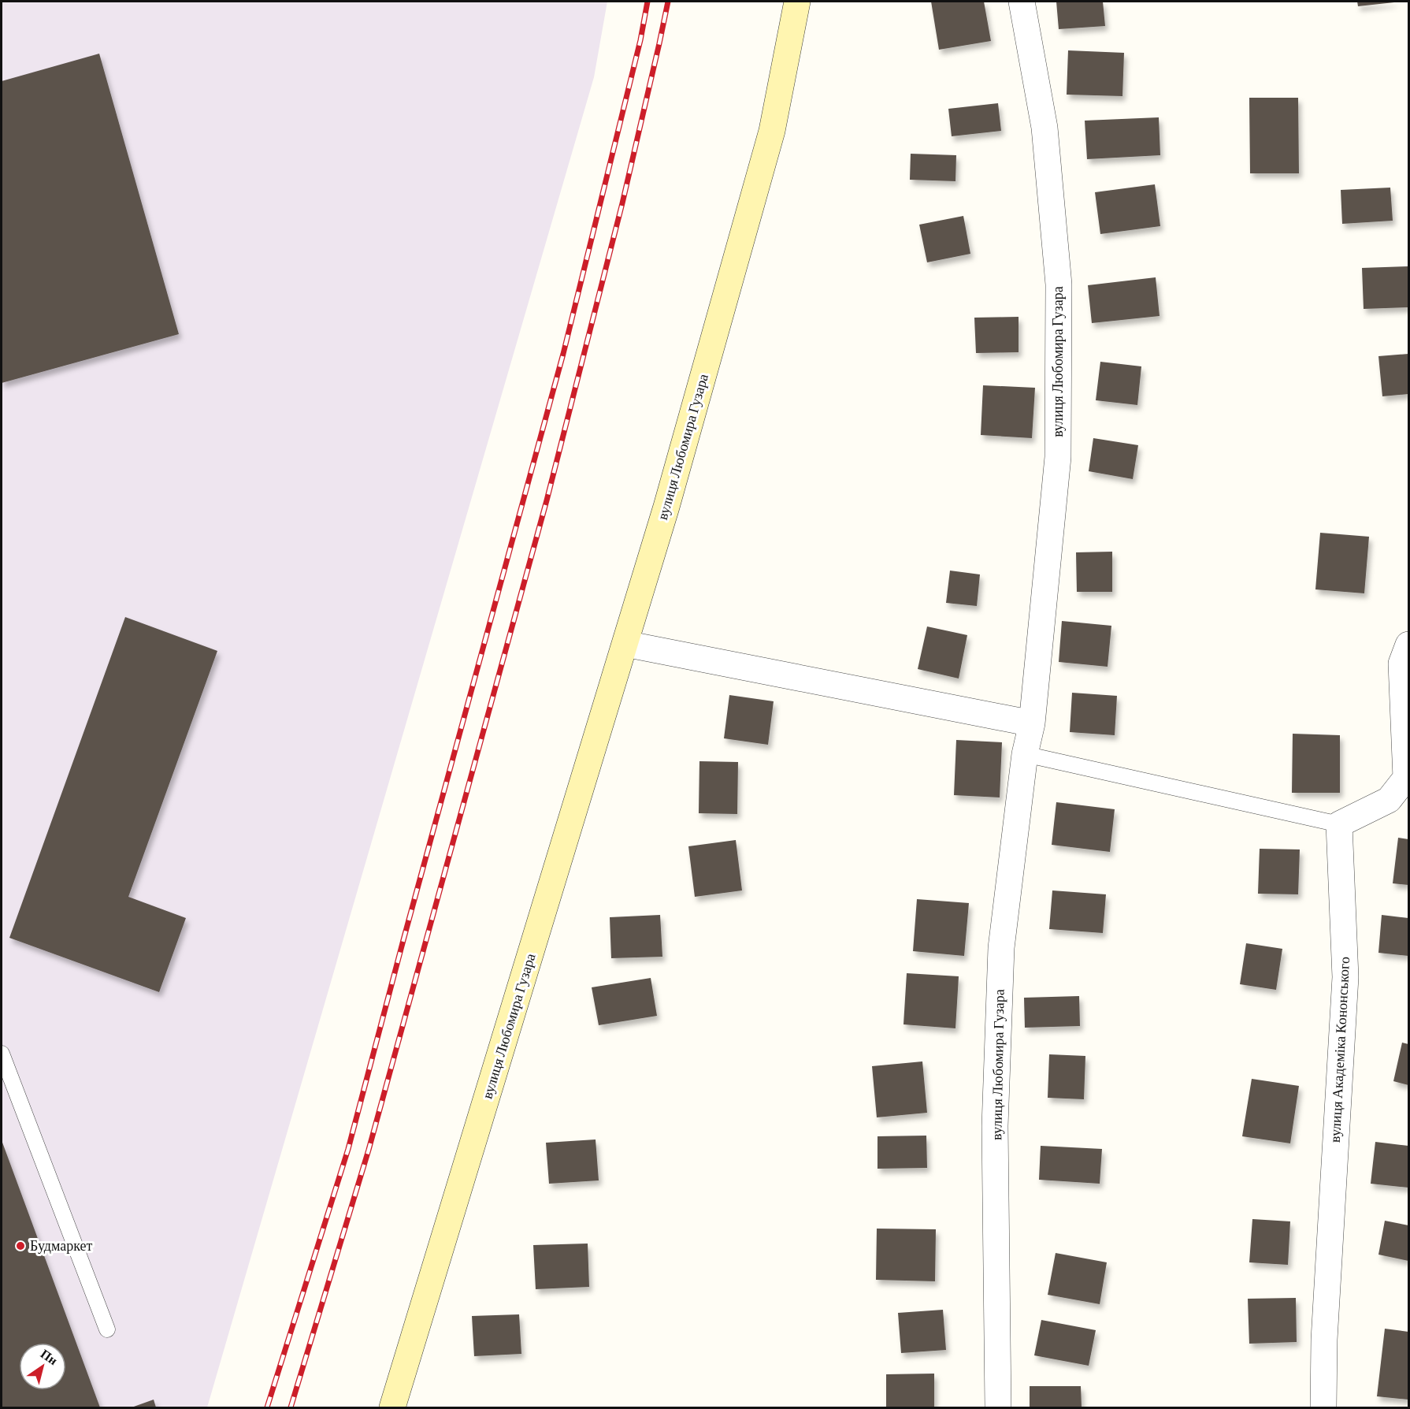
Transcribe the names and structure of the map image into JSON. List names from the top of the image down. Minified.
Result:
{"streets":{"main road":["вулиця Любомира Гузара"],"street":["вулиця Академіка Кононського"]},"places":["Будмаркет"],"north":"top right"}
